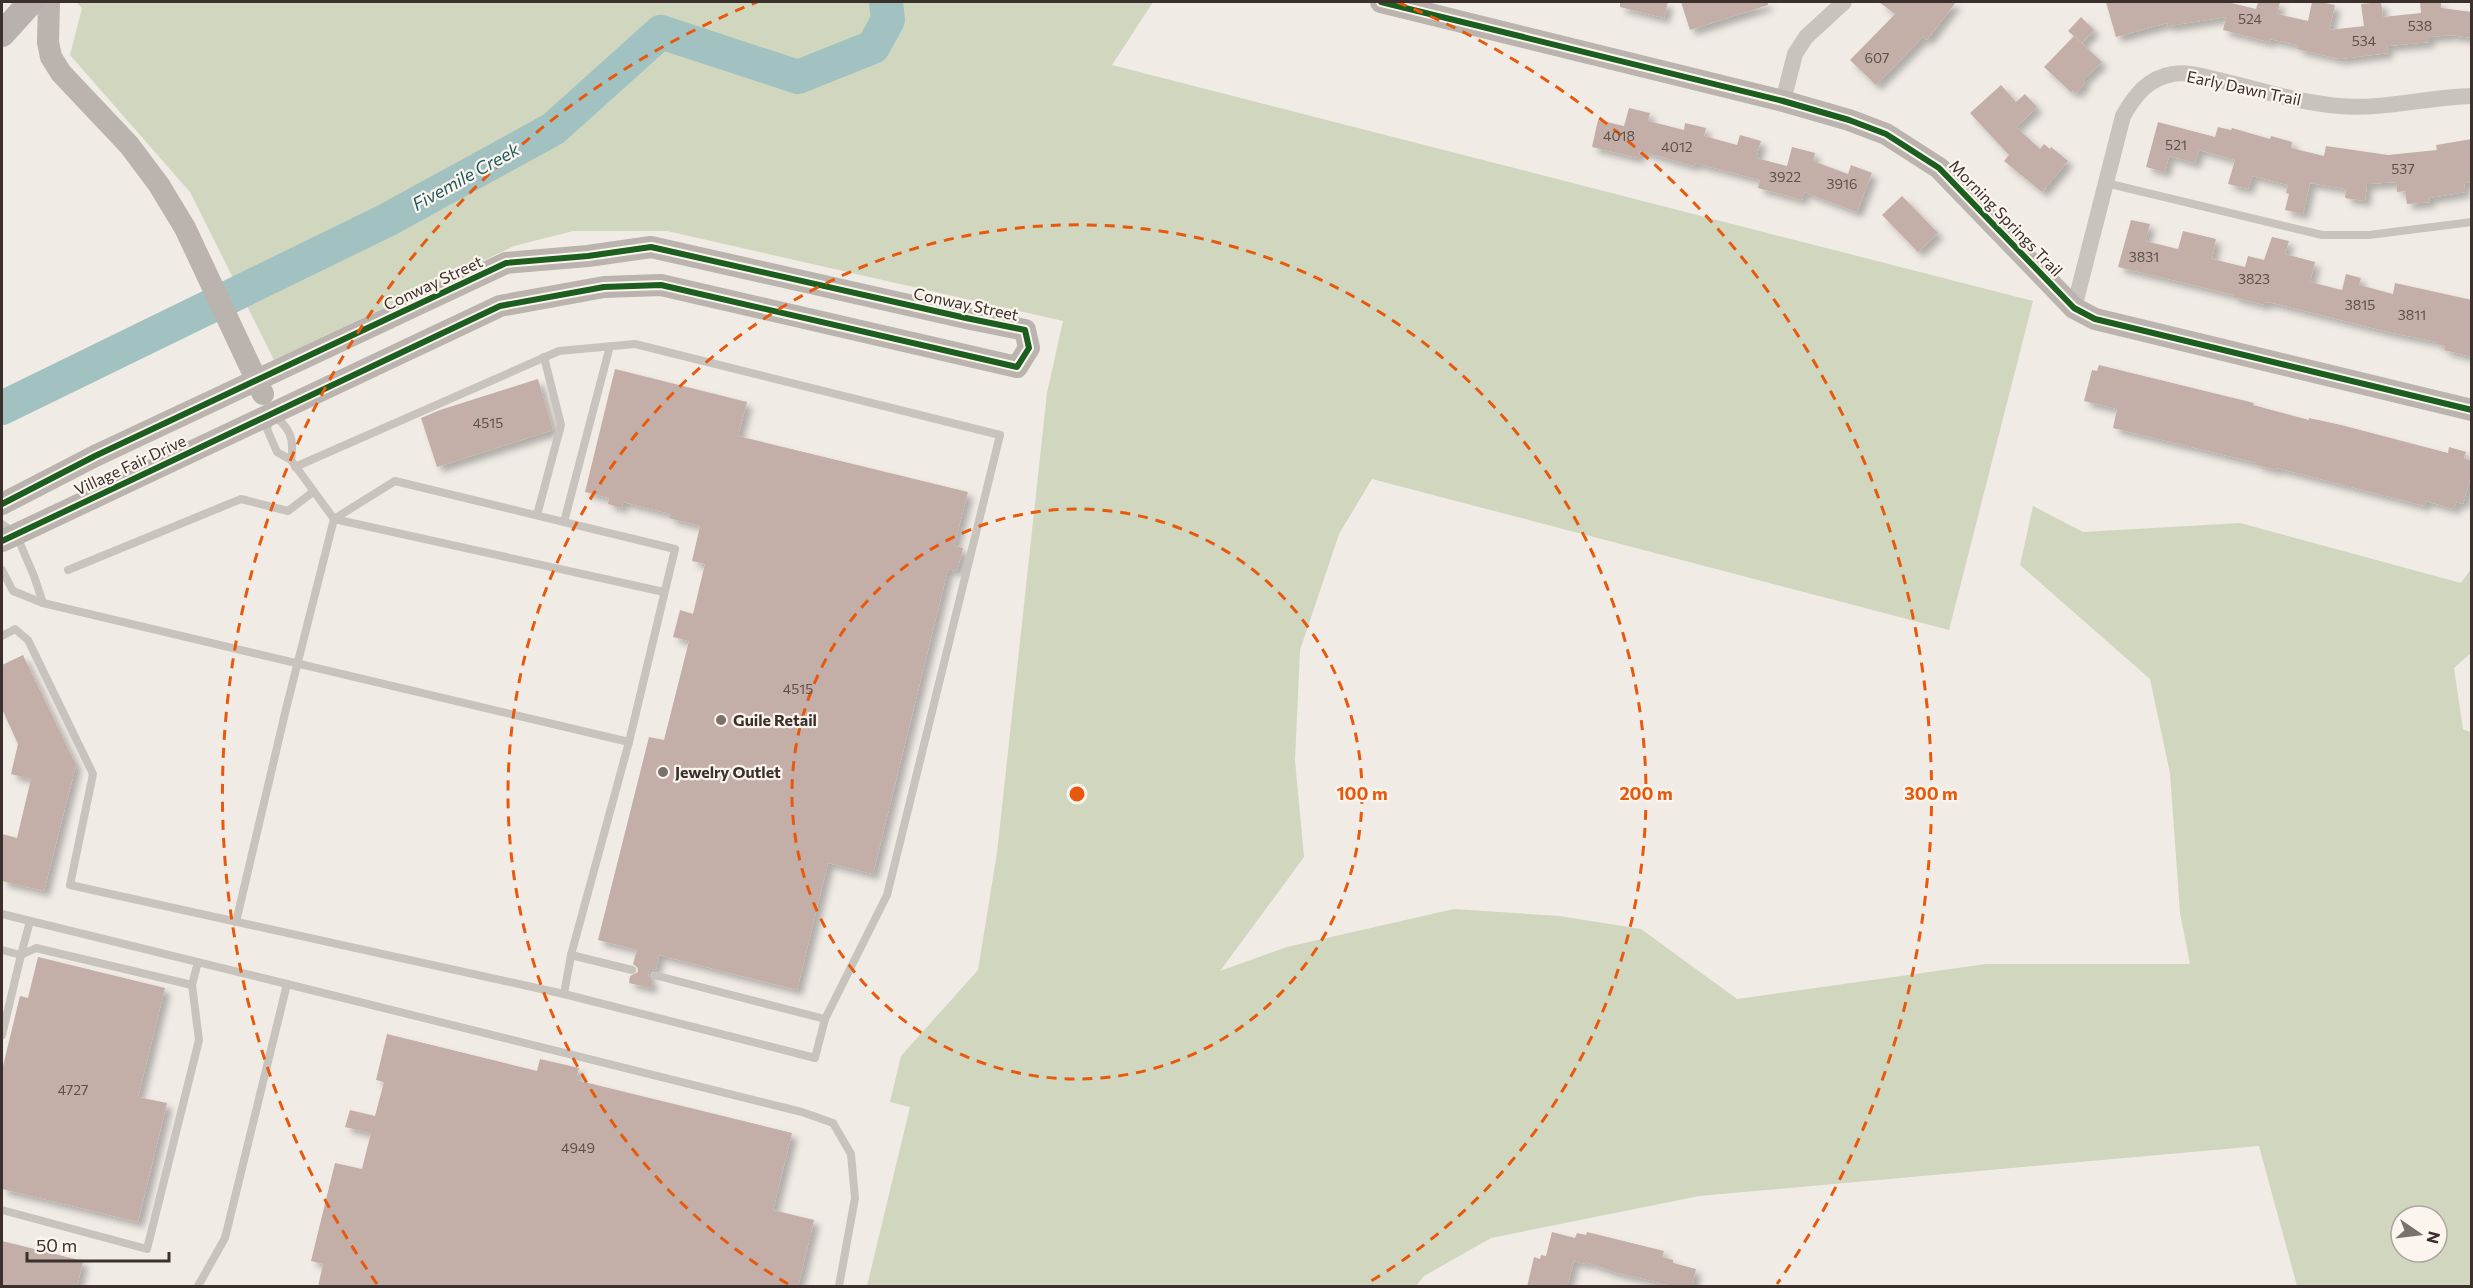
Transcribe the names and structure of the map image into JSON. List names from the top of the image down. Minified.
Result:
{"streets":{"street":["Early Dawn Trail","Morning Springs Trail","Conway Street","Village Fair Drive"]},"crossings":[["Early Dawn Trail","Morning Springs Trail"],["Conway Street","Village Fair Drive"]],"water":["Fivemile Creek"],"places":["Guile Retail","Jewelry Outlet"],"house_numbers":["524","538","534","607","4018","521","4012","537","3922","3916","3831","3823","3815","3811","4515","4515","4727","4949"],"scale_bar":"50 m","north":"right","rings":["100 m","200 m","300 m"]}
